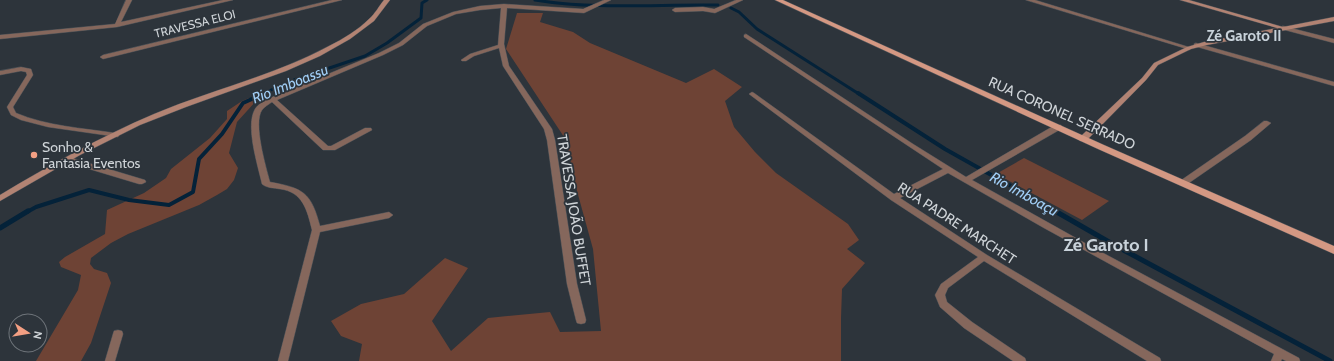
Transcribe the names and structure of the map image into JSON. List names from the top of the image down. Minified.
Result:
{"streets":{"main road":["RUA CORONEL SERRADO"],"street":["TRAVESSA ELOI","TRAVESSA JOÃO BUFFET","RUA PADRE MARCHET"]},"districts":["Zé Garoto II","Zé Garoto I"],"water":["Rio Imboassu","Rio Imboaçu"],"places":["Sonho & Fantasia Eventos"],"north":"right"}
